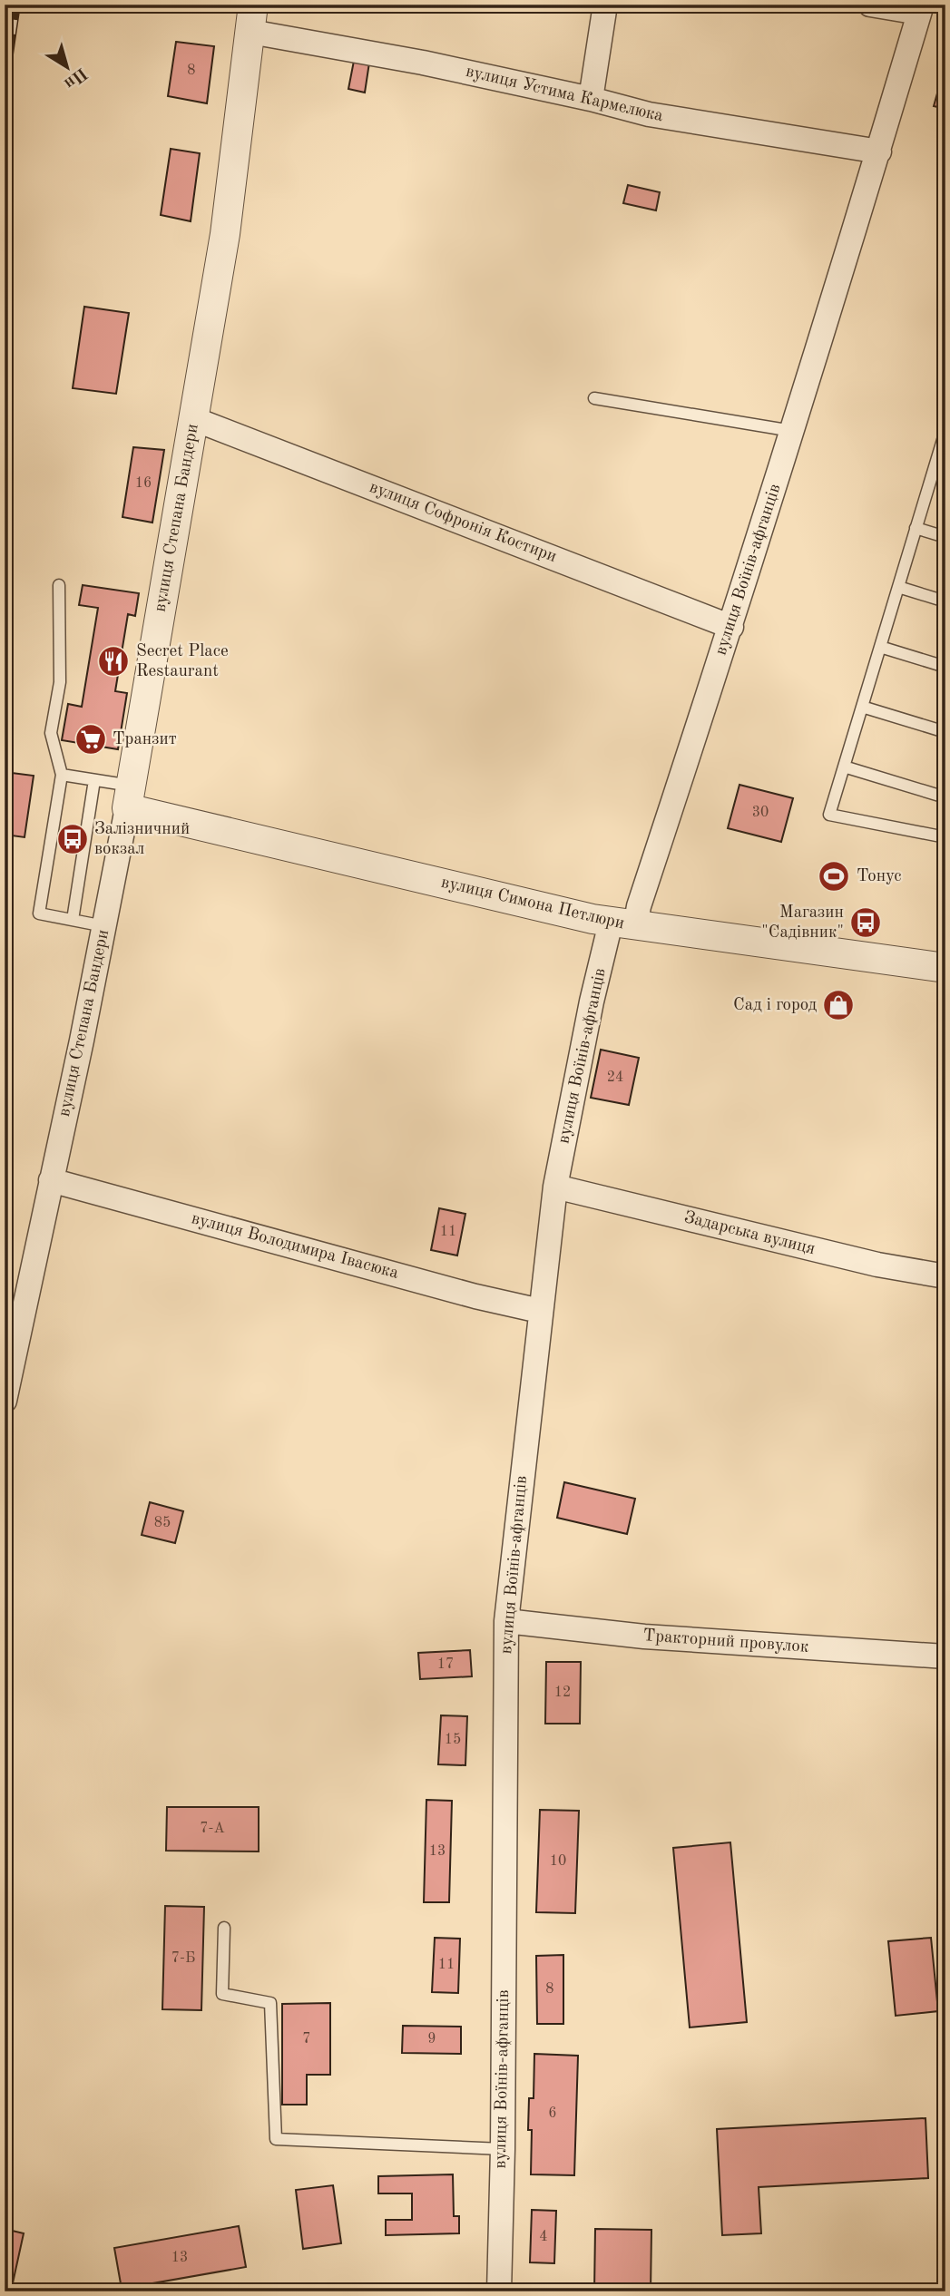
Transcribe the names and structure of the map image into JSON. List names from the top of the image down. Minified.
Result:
{"streets":{"street":["вулиця Устима Кармелюка","вулиця Степана Бандери","вулиця Софронія Костири","вулиця Воїнів-афганців","вулиця Симона Петлюри","Задарська вулиця","вулиця Володимира Івасюка","Тракторний провулок"]},"crossings":[["вулиця Устима Кармелюка","вулиця Степана Бандери"],["вулиця Устима Кармелюка","вулиця Воїнів-афганців"],["вулиця Степана Бандери","вулиця Софронія Костири"],["вулиця Степана Бандери","вулиця Симона Петлюри"],["вулиця Степана Бандери","вулиця Володимира Івасюка"],["вулиця Софронія Костири","вулиця Воїнів-афганців"],["вулиця Воїнів-афганців","вулиця Симона Петлюри"],["вулиця Воїнів-афганців","Задарська вулиця"],["вулиця Воїнів-афганців","вулиця Володимира Івасюка"],["вулиця Воїнів-афганців","Тракторний провулок"]],"places":{"restaurant":["Secret Place Restaurant"],"supermarket":["Транзит"],"bus stop":["Залізничний вокзал","Магазин \"Садівник\""],"sports":["Тонус"],"shop":["Сад і город"]},"house_numbers":["8","16","30","24","11","85","17","12","15","7-А","13","10","7-Б","11","8","7","9","6","4","13"],"north":"bottom right"}
